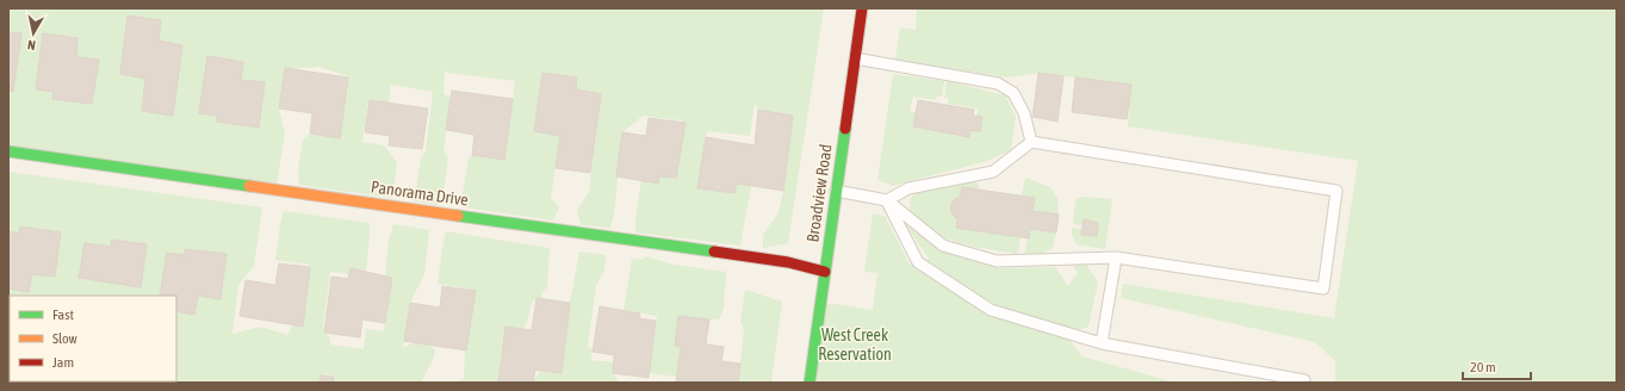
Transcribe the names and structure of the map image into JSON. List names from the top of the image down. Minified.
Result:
{"streets":{"street":["Panorama Drive","Broadview Road"]},"crossings":[["Panorama Drive","Broadview Road"]],"parks":["West Creek Reservation"],"legend":["Fast","Slow","Jam"],"scale_bar":"20 m","north":"bottom"}
